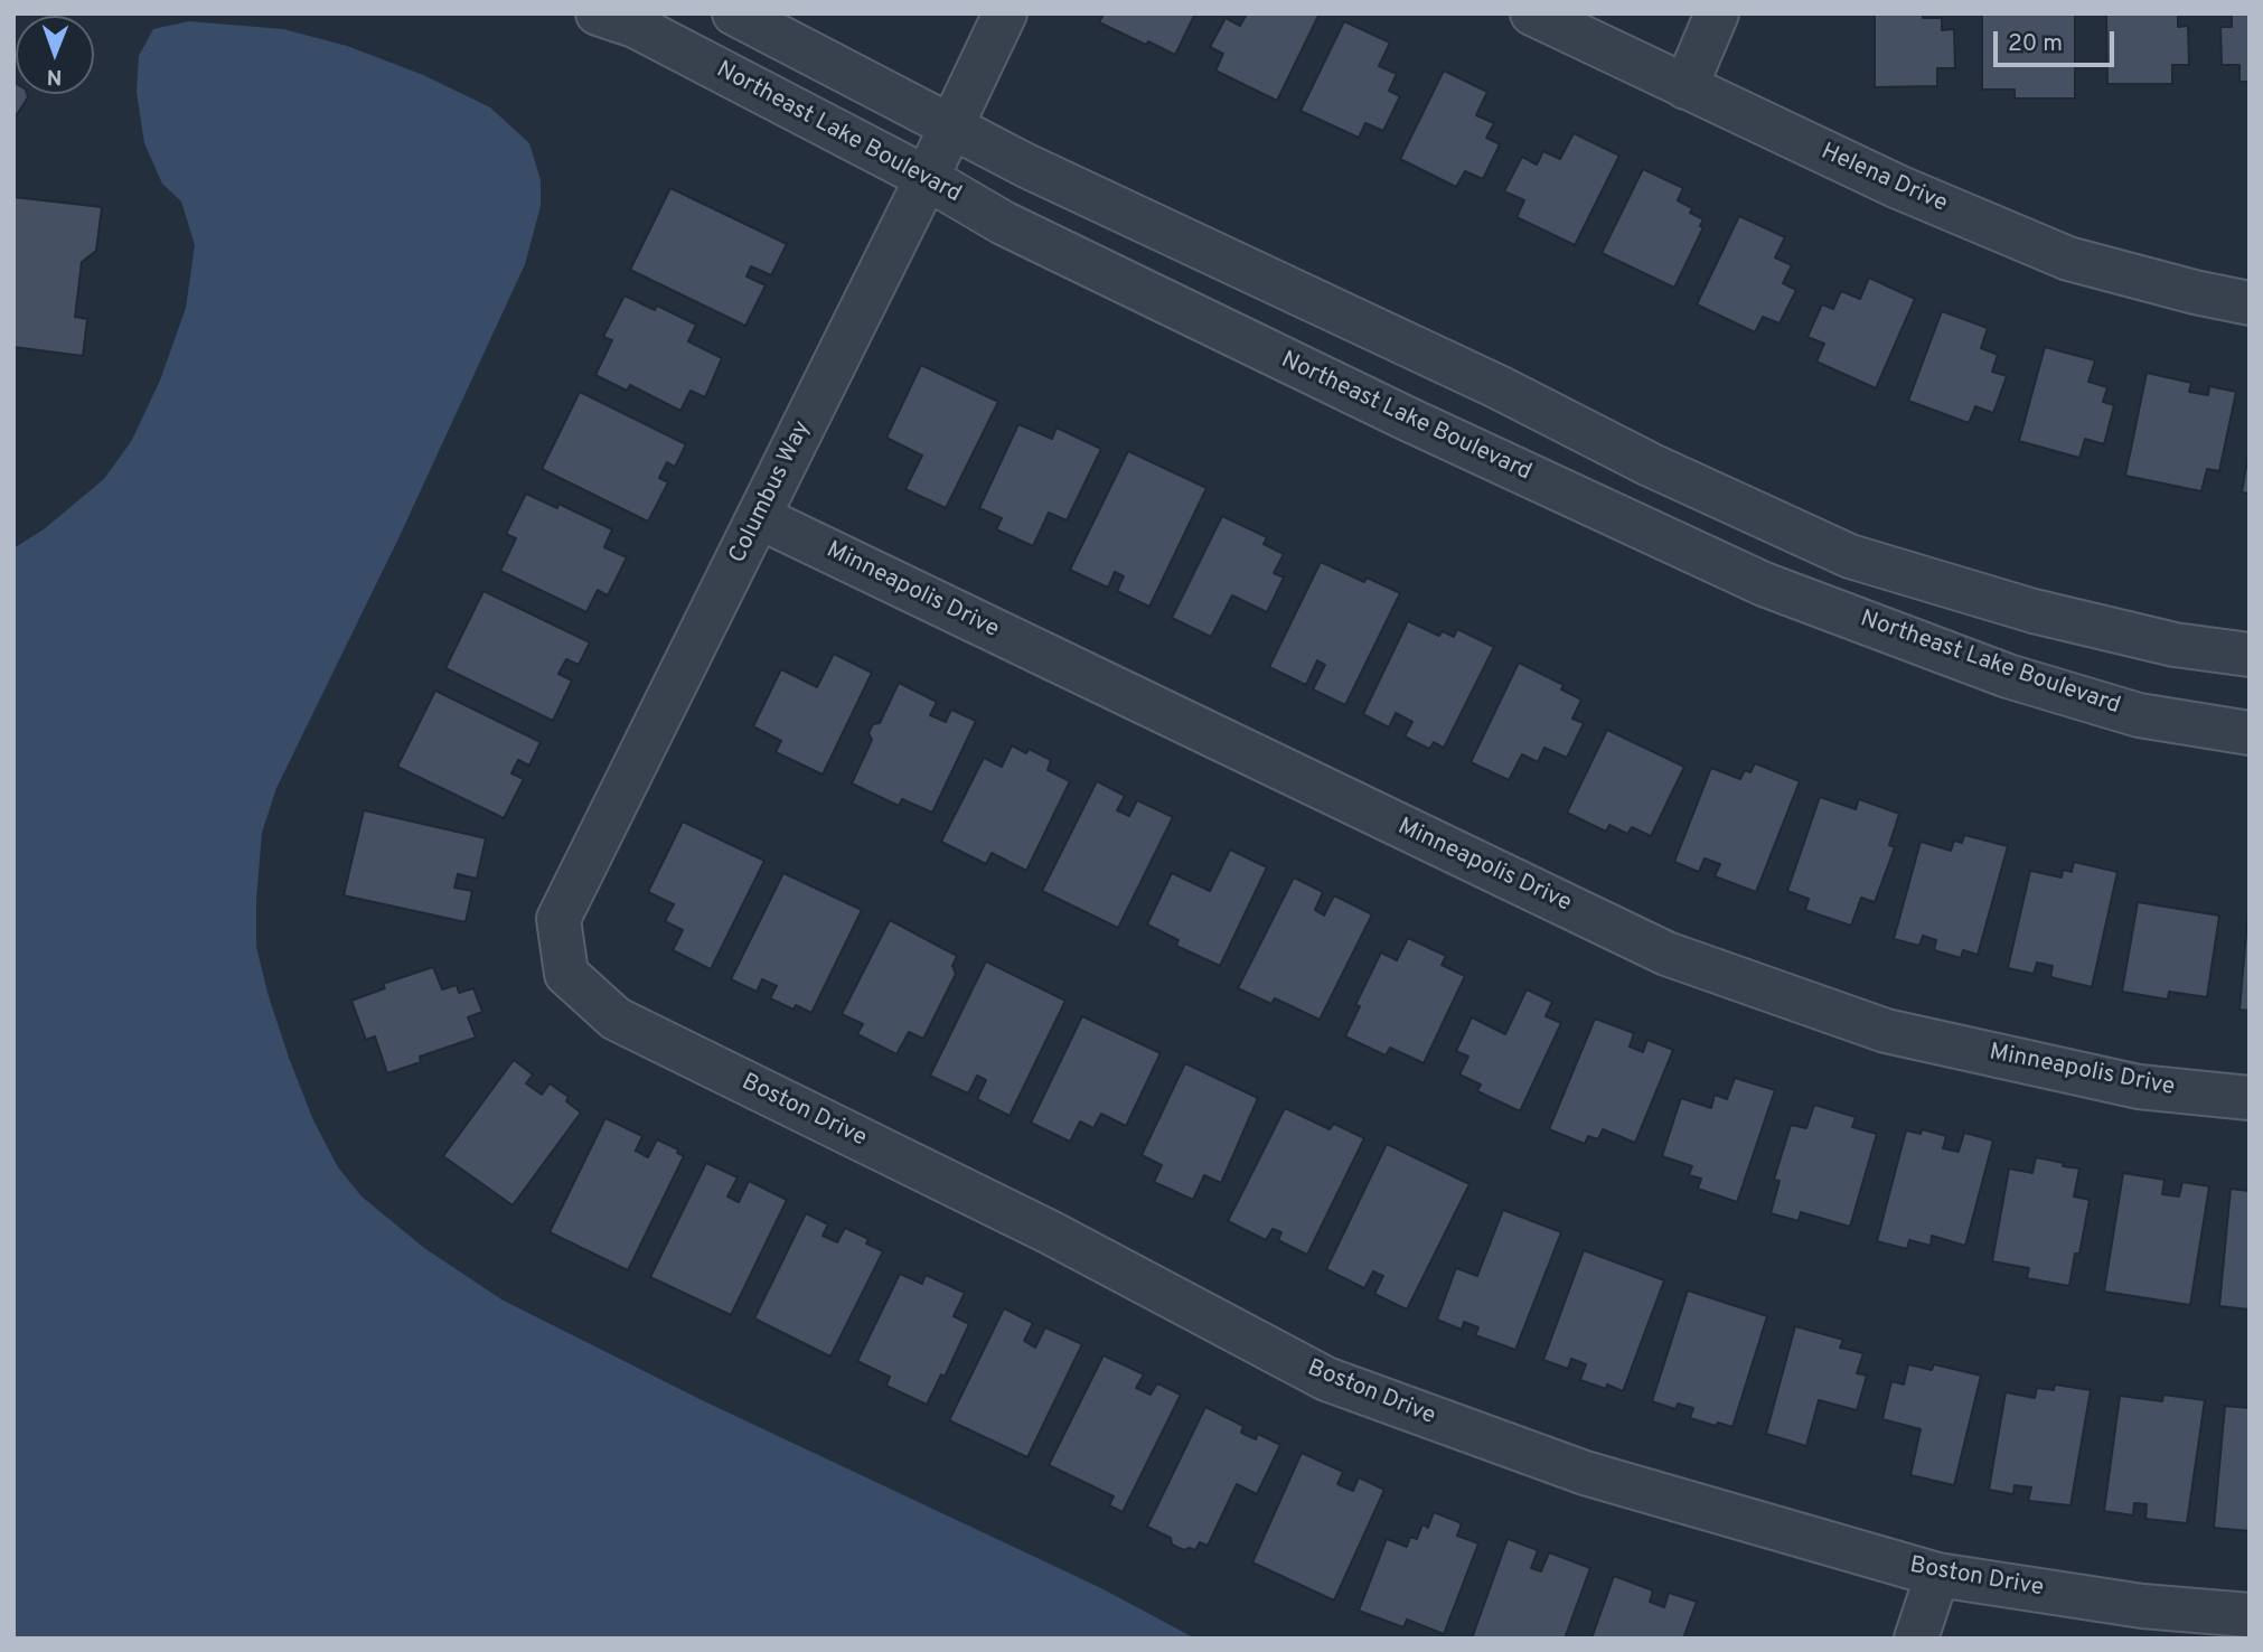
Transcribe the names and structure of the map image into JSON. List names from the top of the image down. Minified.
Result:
{"streets":{"street":["Northeast Lake Boulevard","Helena Drive","Columbus Way","Minneapolis Drive","Boston Drive"]},"crossings":[["Northeast Lake Boulevard","Columbus Way"],["Columbus Way","Minneapolis Drive"],["Columbus Way","Boston Drive"]],"scale_bar":"20 m","north":"bottom"}
